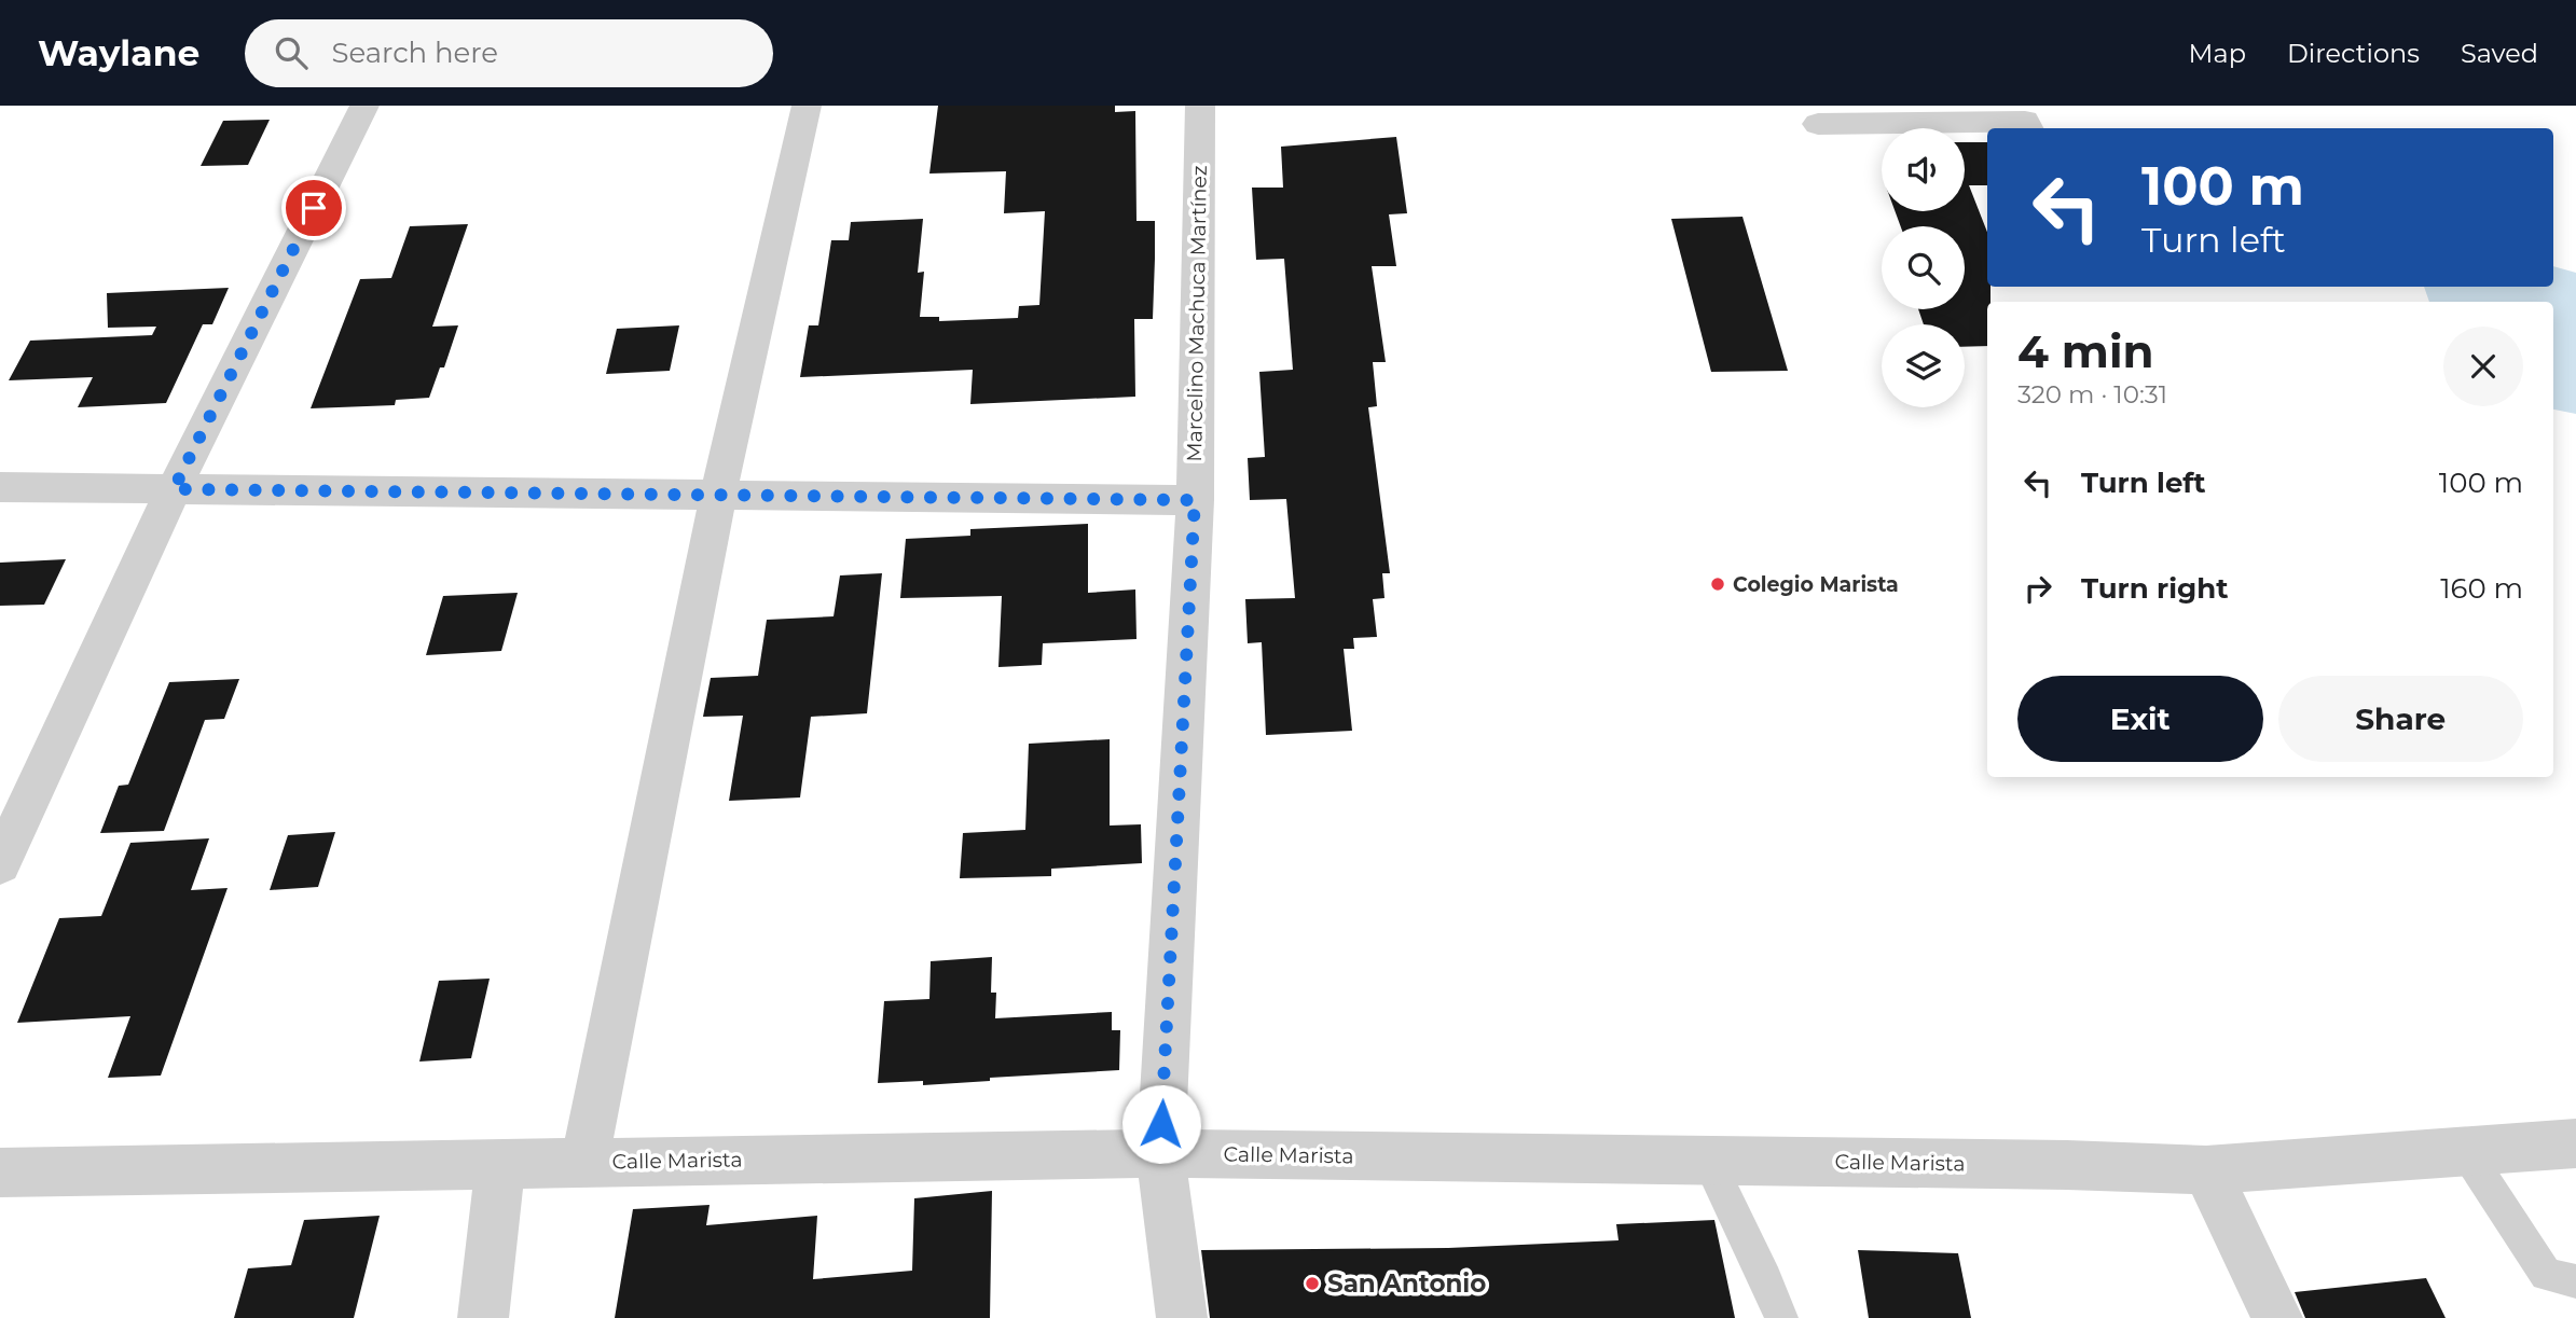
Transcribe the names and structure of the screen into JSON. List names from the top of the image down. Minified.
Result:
{"streets":{"street":["Marcelino Machuca Martínez","Calle Marista"]},"crossings":[["Marcelino Machuca Martínez","Calle Marista"]],"places":["Colegio Marista","San Antonio"],"page":{"header":"Waylane","search":"Search here","nav":["Map","Directions","Saved"],"turn":["100 m","Turn left"],"heading":["4 min","320 m · 10:31"],"list":[{"name":"Turn left","value":"100 m"},{"name":"Turn right","value":"160 m"}],"buttons":["Exit","Share"]}}
